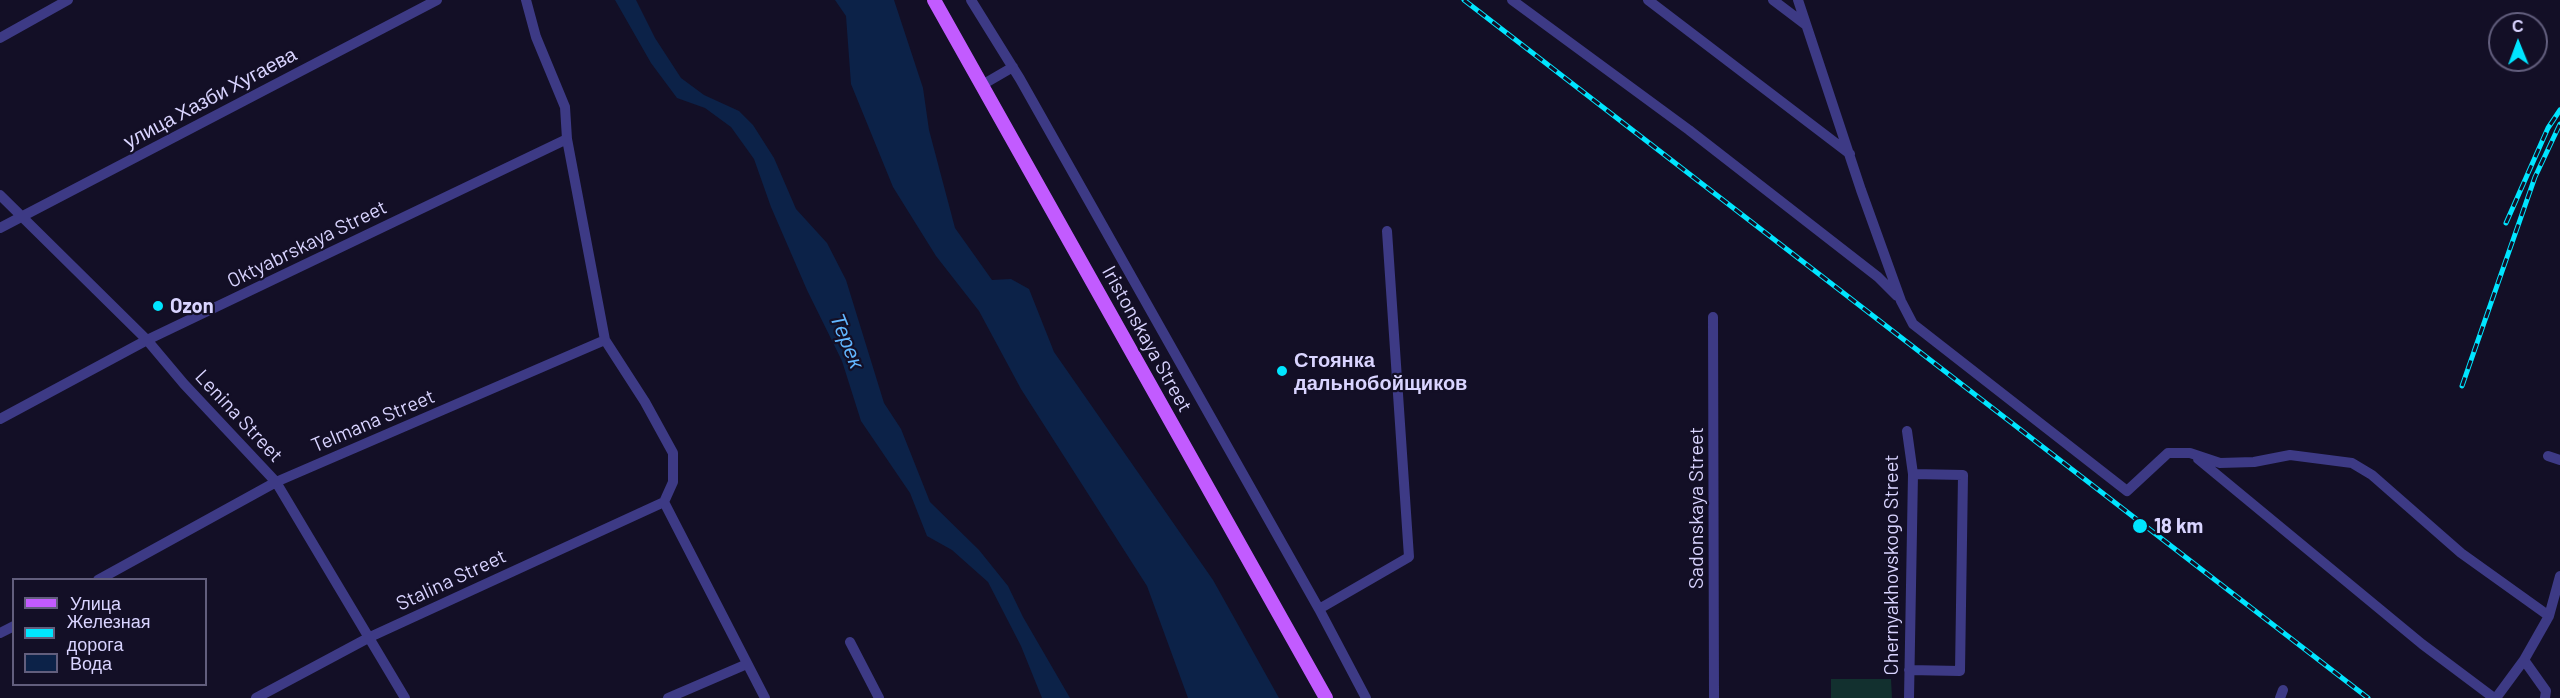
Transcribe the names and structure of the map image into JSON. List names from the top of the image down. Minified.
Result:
{"streets":{"main road":["Iristonskaya Street"],"street":["улица Хазби Хугаева","Oktyabrskaya Street","Lenina Street","Telmana Street","Sadonskaya Street","Chernyakhovskogo Street","Stalina Street"]},"crossings":[["улица Хазби Хугаева","Lenina Street"],["Oktyabrskaya Street","Lenina Street"],["Lenina Street","Telmana Street"],["Lenina Street","Stalina Street"]],"water":["Терек"],"places":["Ozon","Стоянка дальнобойщиков","18 km"],"legend":["Улица","Железная дорога","Вода"],"north":"top"}
